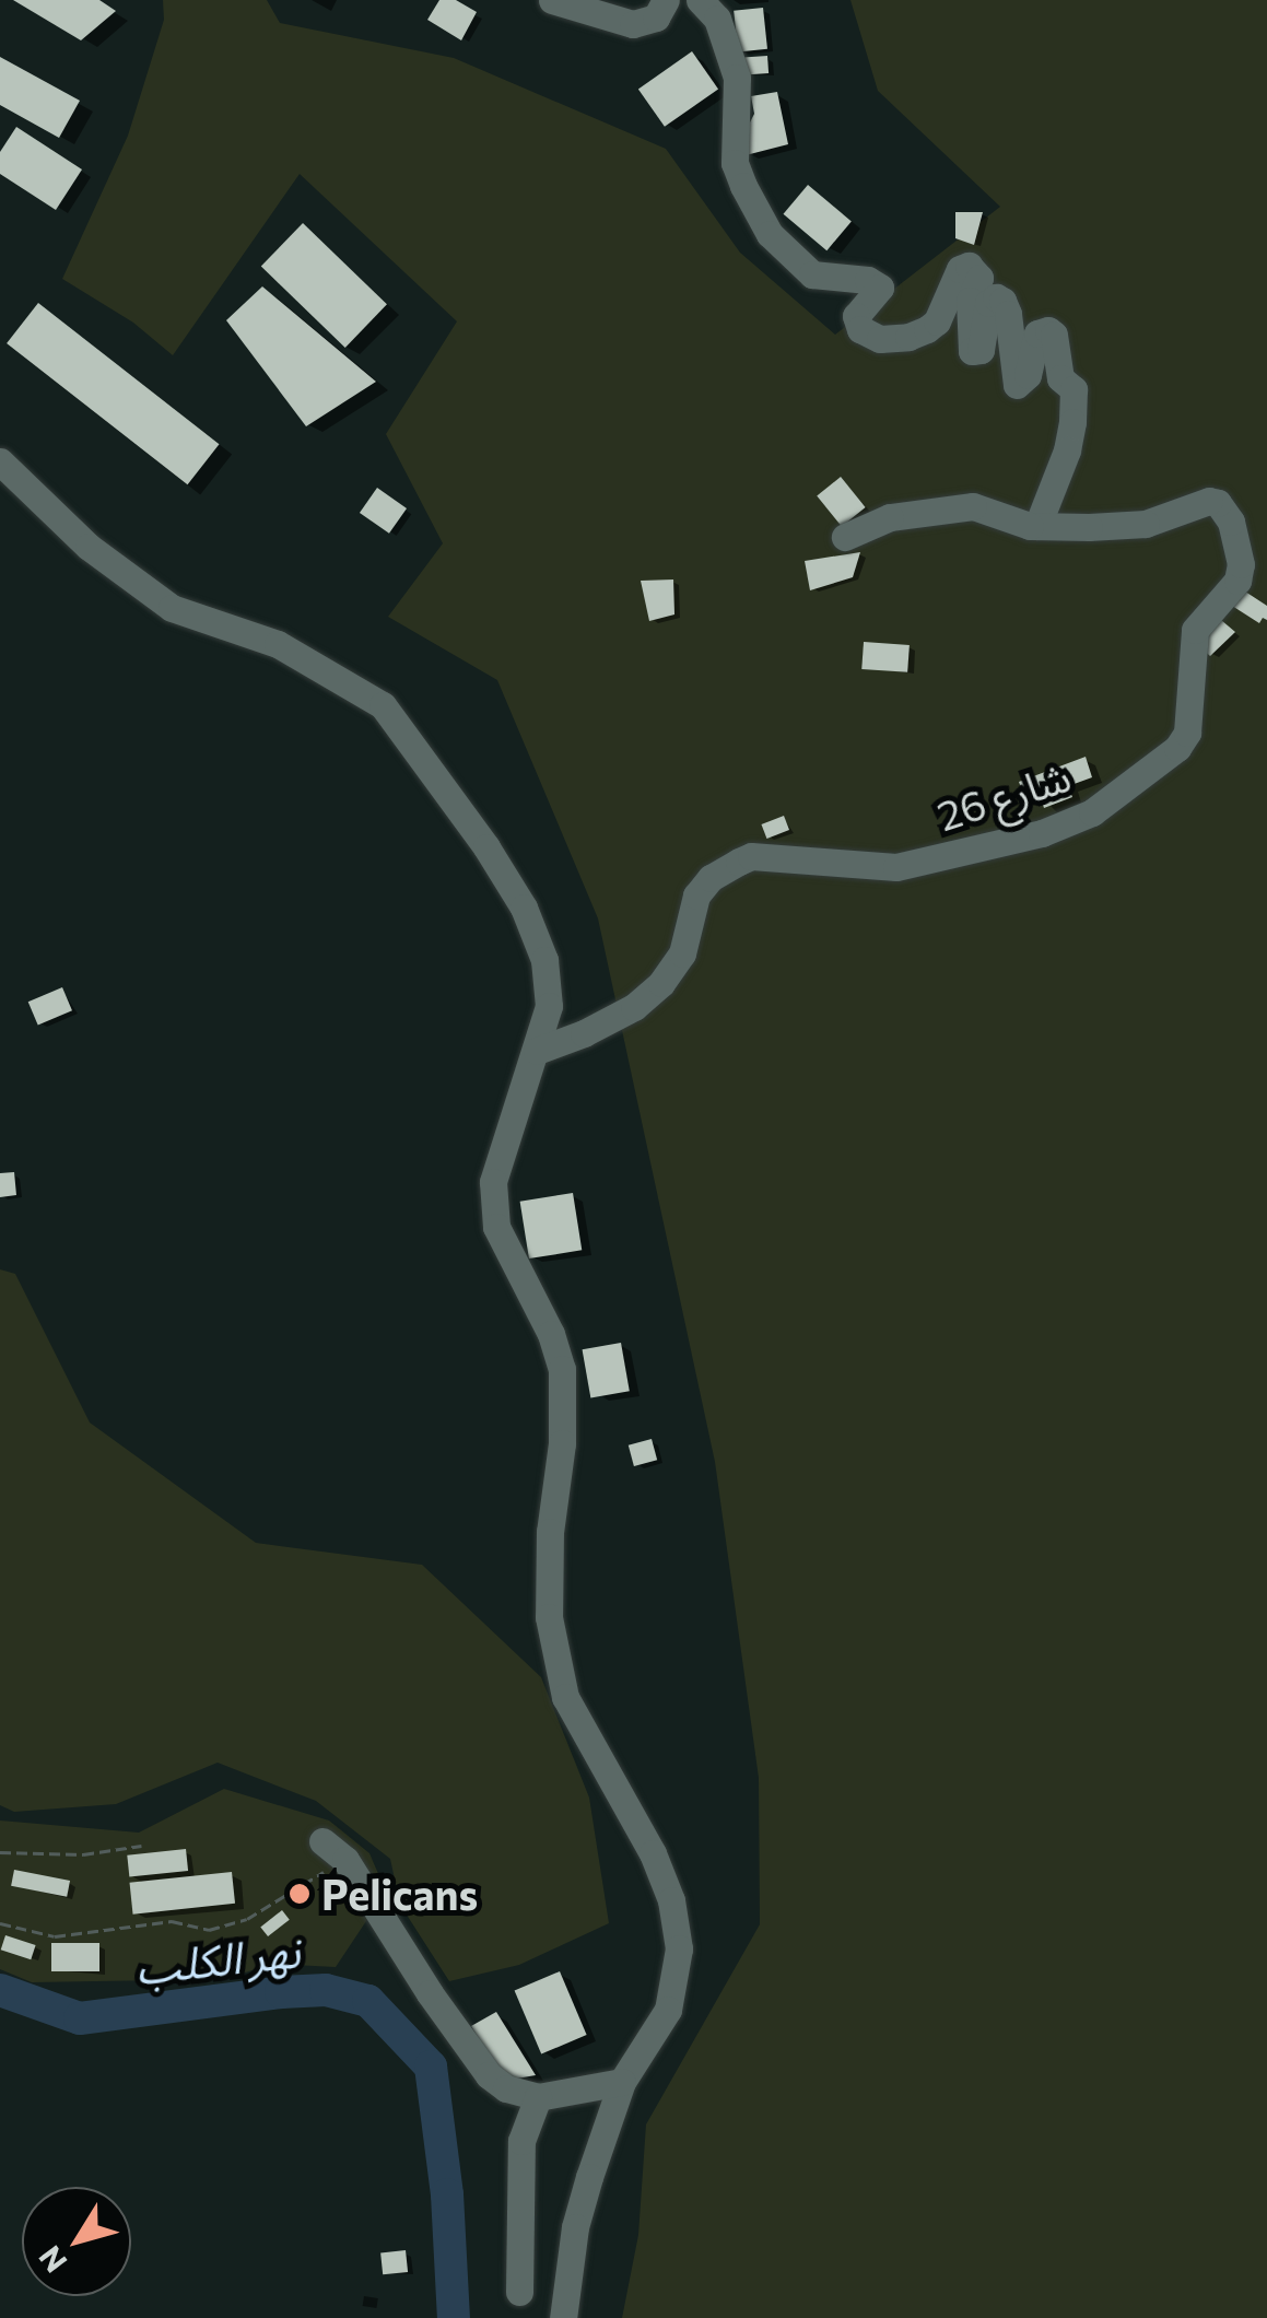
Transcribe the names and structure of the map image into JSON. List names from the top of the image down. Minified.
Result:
{"streets":{"street":["شارع 26"]},"water":["نهر الكلب"],"places":["Pelicans"],"north":"bottom left"}
